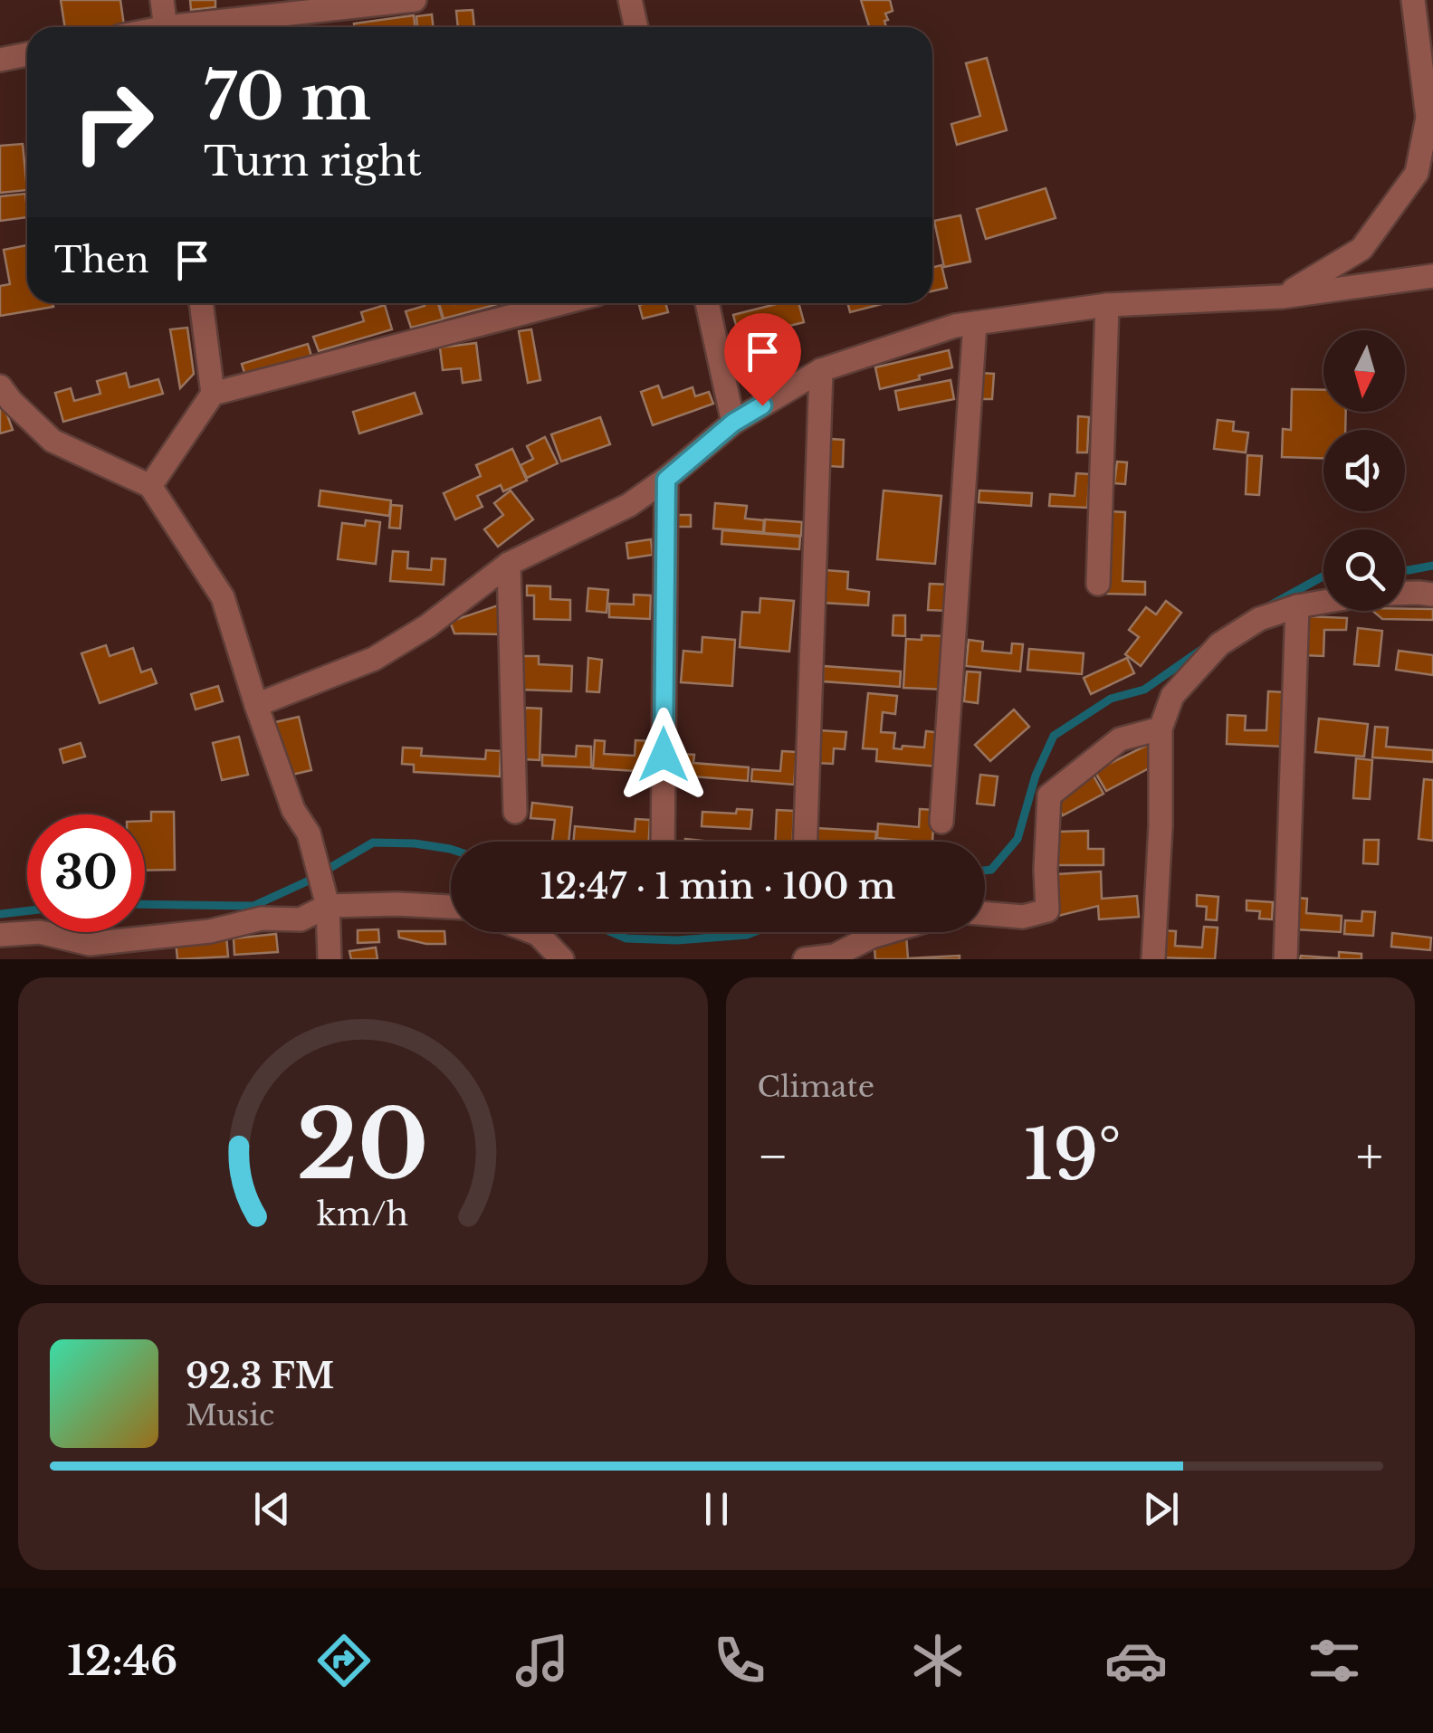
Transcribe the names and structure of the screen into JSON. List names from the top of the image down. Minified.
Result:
{"north":"bottom","page":{"turn":["70 m","Turn right"],"then":"Then","limit":"30","trip":"12:47 · 1 min · 100 m","tile":"Climate","heat":["−","19°","+"],"song":["92.3 FM","Music"],"tabs":"12:46","gauge":["20","km/h"]}}
